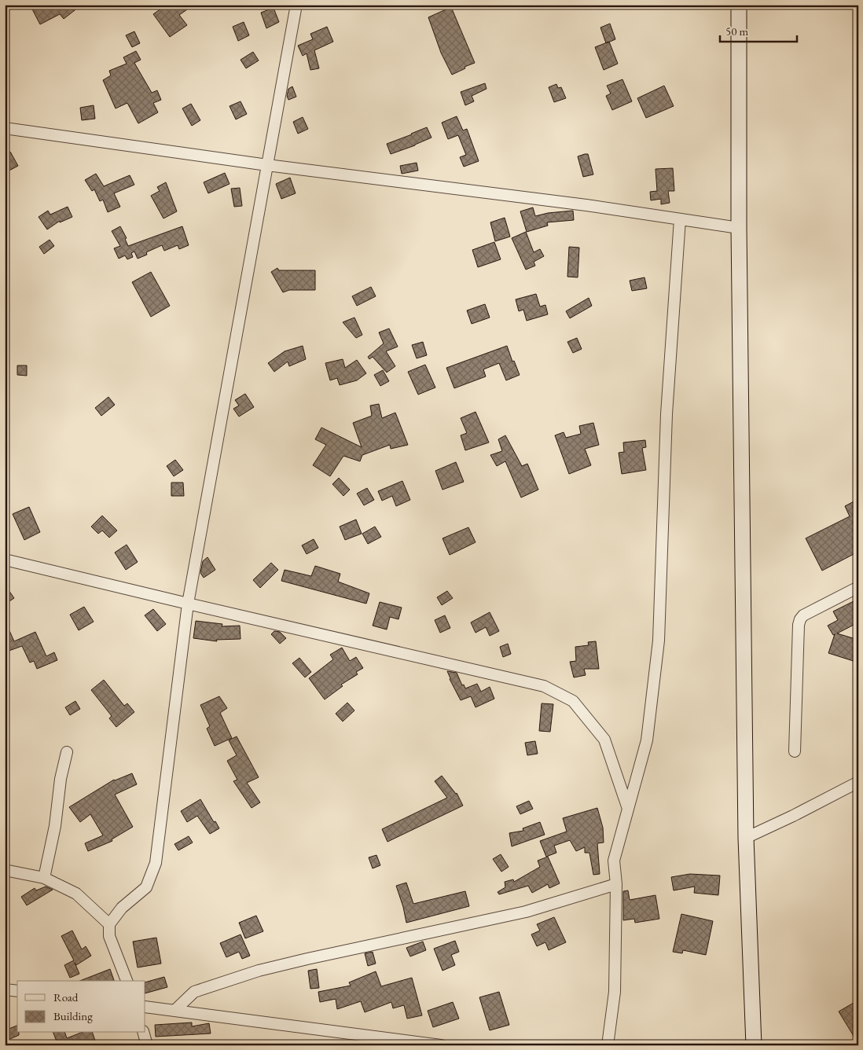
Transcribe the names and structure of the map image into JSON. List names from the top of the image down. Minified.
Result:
{"legend":["Road","Building"],"scale_bar":"50 m"}
